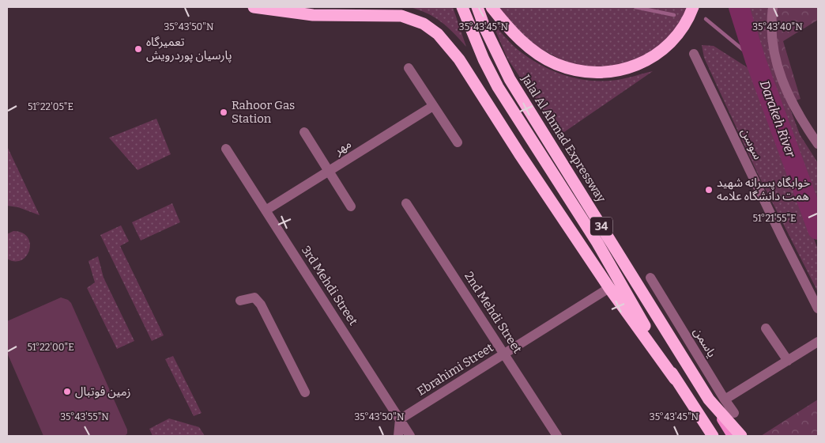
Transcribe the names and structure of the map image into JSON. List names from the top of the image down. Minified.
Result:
{"streets":{"highway":["Jalal Al Ahmad Expressway","34"],"street":["سوسن","مهر","3rd Mehdi Street","2nd Mehdi Street","یاسمن","Ebrahimi Street"]},"crossings":[["مهر","3rd Mehdi Street"],["3rd Mehdi Street","Ebrahimi Street"],["2nd Mehdi Street","Ebrahimi Street"]],"water":["Darakeh River"],"places":["تعمیرگاه پارسیان پوردرویش","Rahoor Gas Station","خوابگاه پسرانه شهید همت دانشگاه علامه","زمین فوتبال"],"coordinates":["35°43'50\"N","35°43'45\"N","35°43'40\"N","51°22'05\"E","51°21'55\"E","51°22'00\"E","35°43'55\"N"]}
